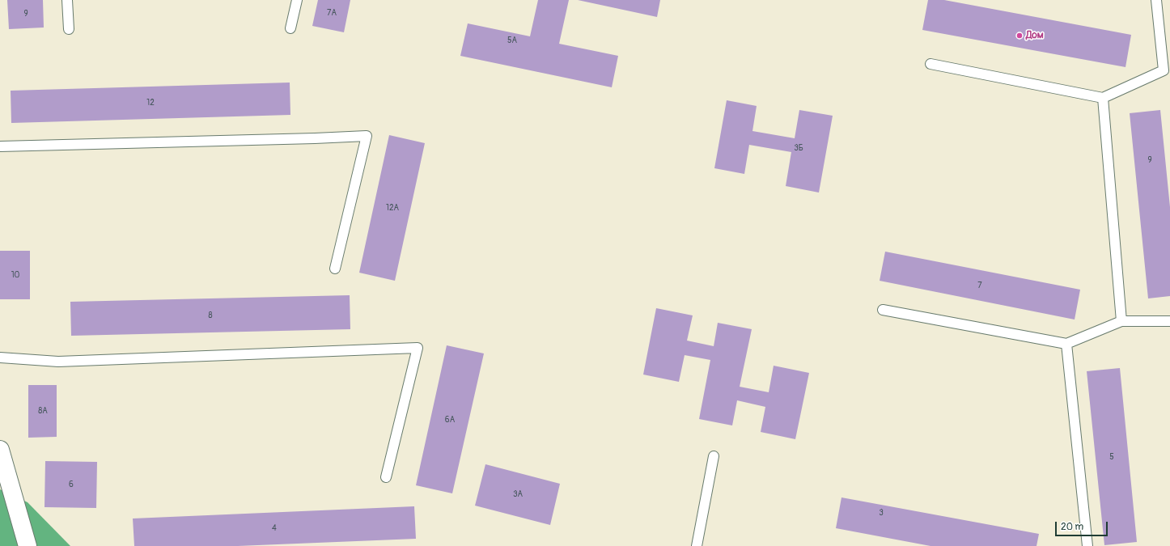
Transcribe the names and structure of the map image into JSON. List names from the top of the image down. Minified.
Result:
{"places":["Дом"],"house_numbers":["7А","9","5А","12","3Б","9","12А","10","7","8","8А","6А","5","6","3А","3","4"],"scale_bar":"20 m"}
